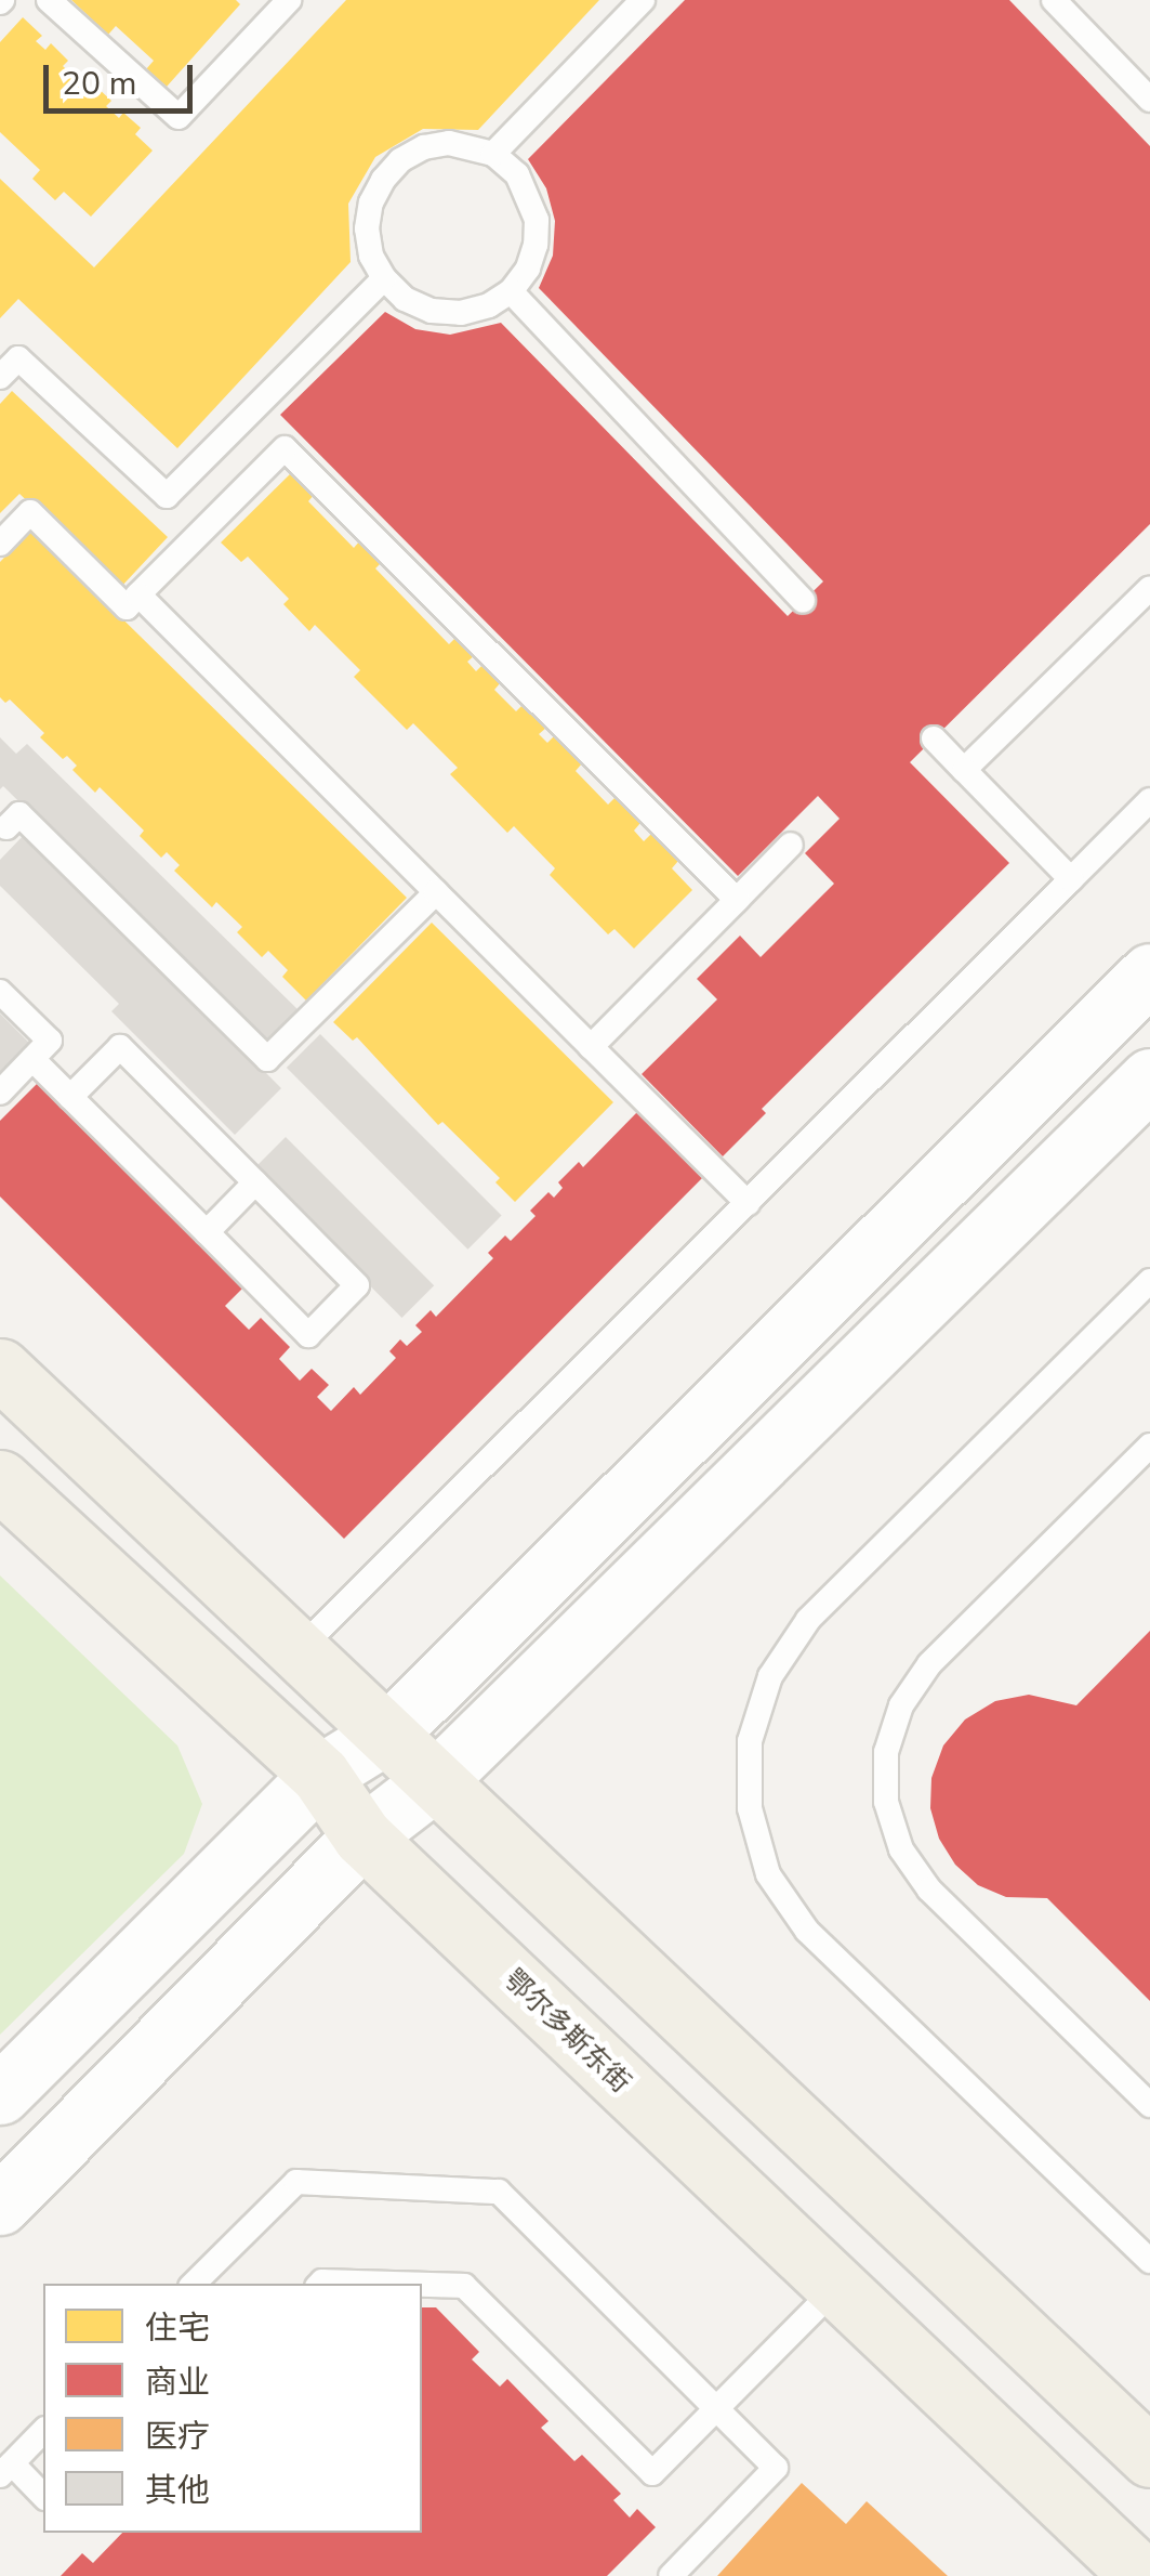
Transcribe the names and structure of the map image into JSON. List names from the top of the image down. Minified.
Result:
{"streets":{"main road":["鄂尔多斯东街"]},"legend":["住宅","商业","医疗","其他"],"scale_bar":"20 m"}
